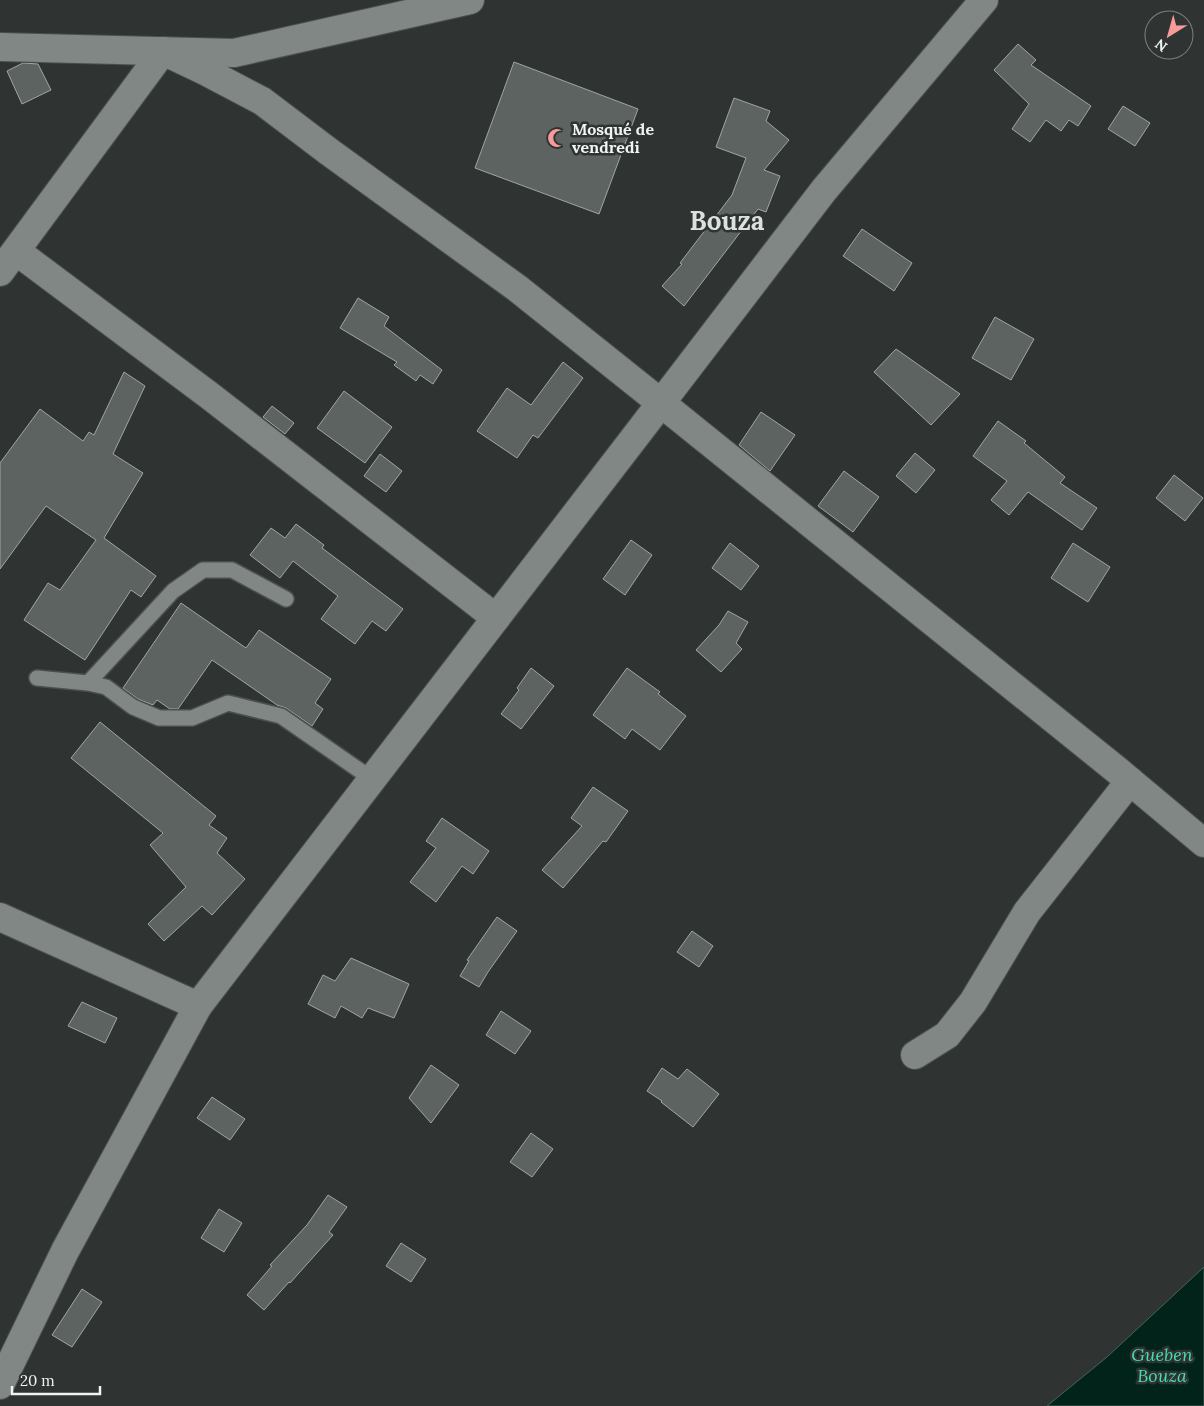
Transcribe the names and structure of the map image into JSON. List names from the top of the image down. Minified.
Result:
{"districts":["Bouza"],"water":["Gueben Bouza"],"places":{"mosque":["Mosqué de vendredi"]},"scale_bar":"20 m","north":"bottom left"}
